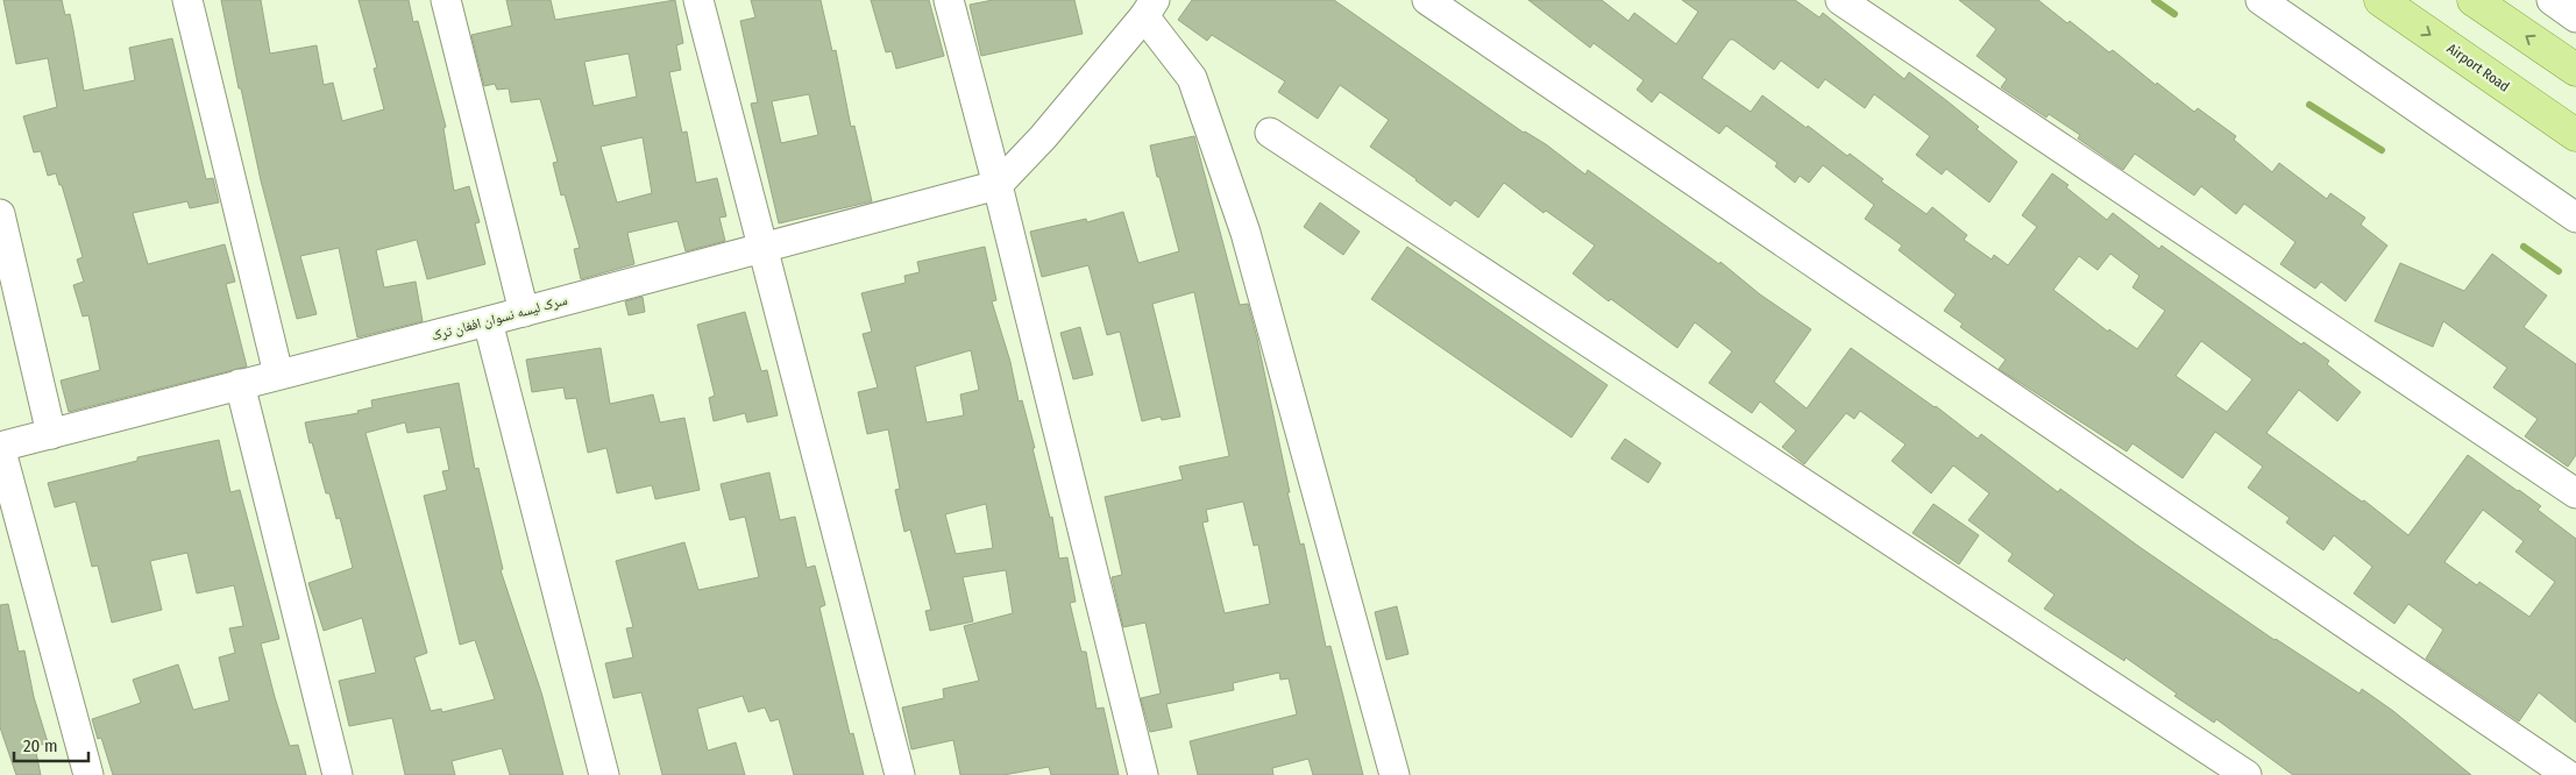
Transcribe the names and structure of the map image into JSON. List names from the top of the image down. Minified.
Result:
{"streets":{"main road":["Airport Road"],"street":["سرک لیسه نسوان افغان‌ ترک"]},"scale_bar":"20 m"}
